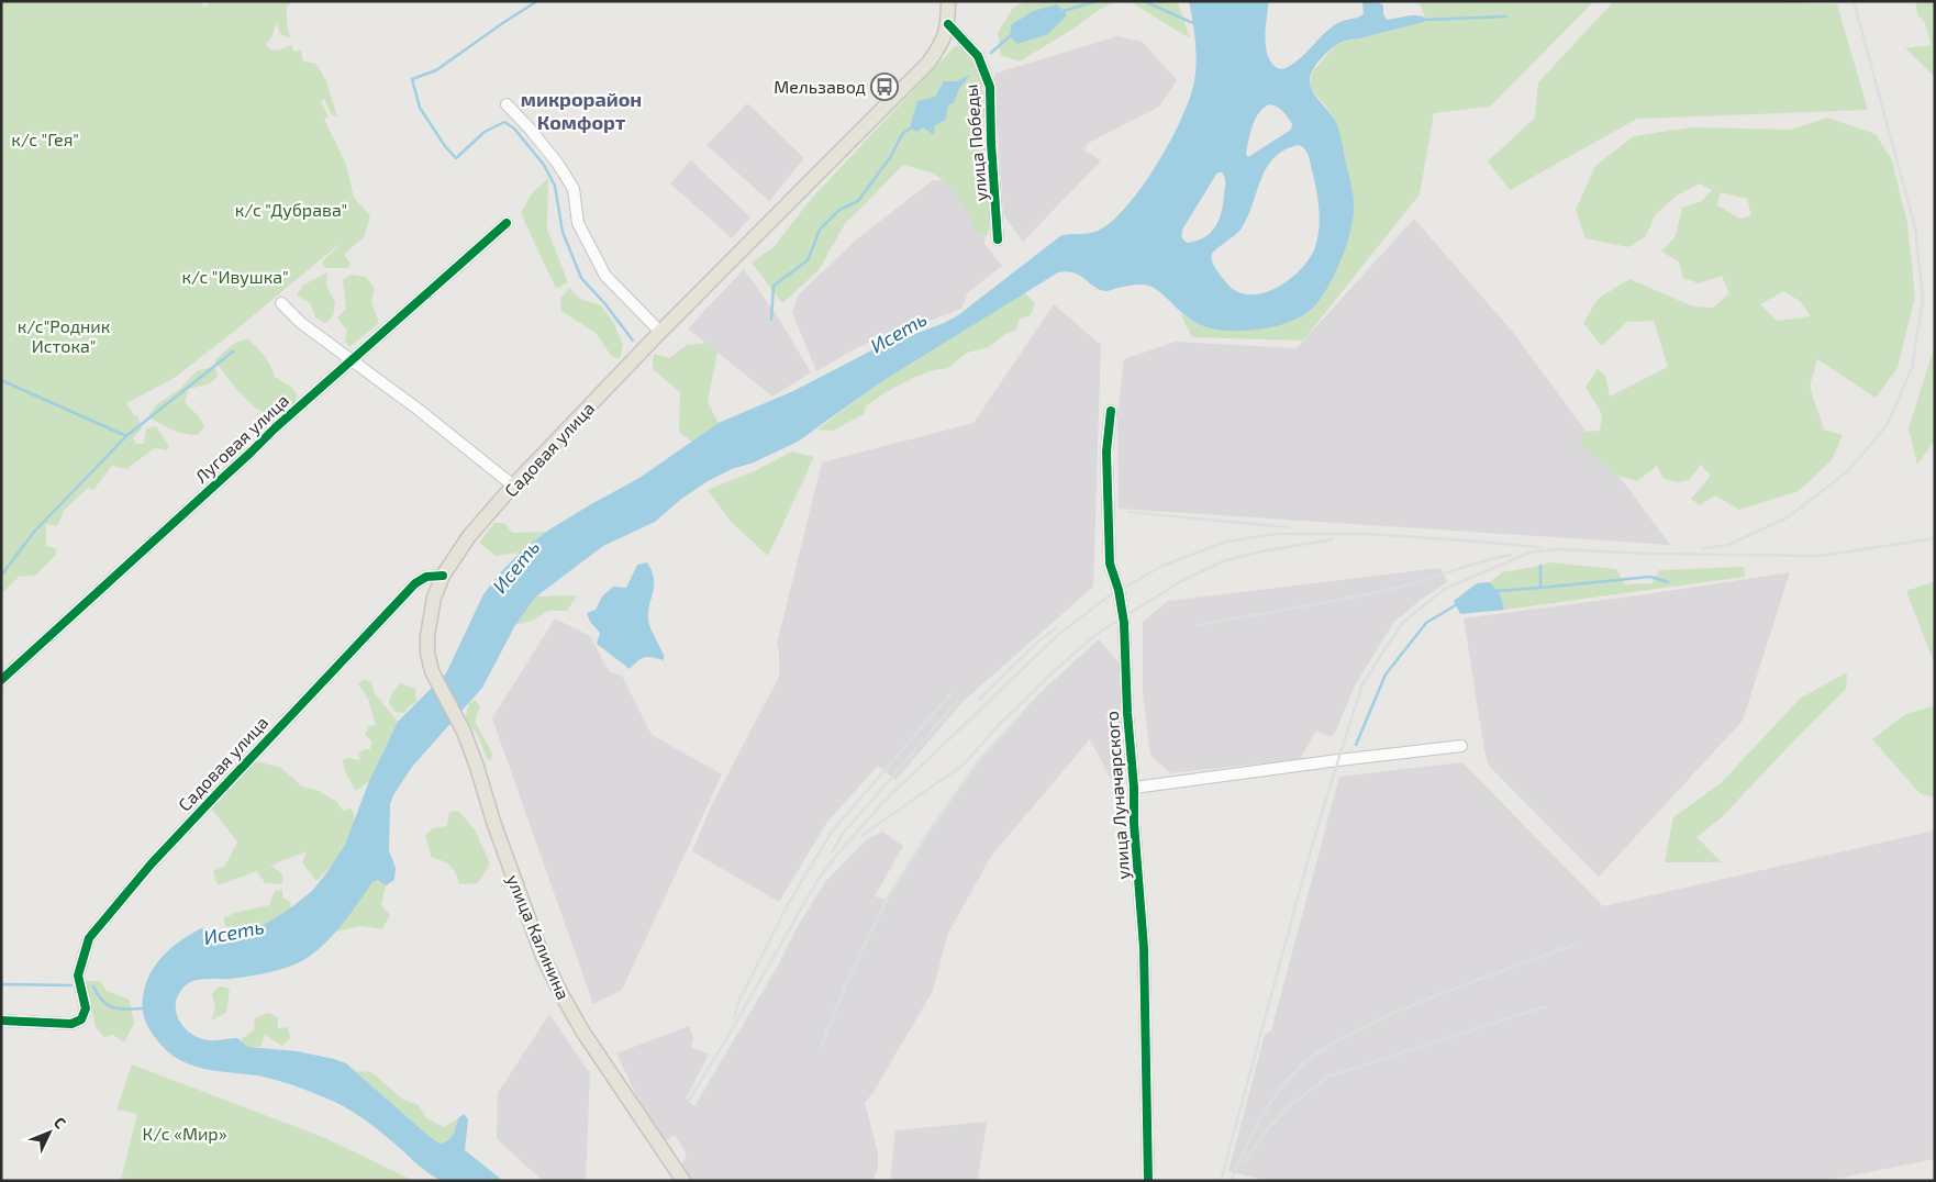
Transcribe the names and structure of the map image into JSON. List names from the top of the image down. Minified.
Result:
{"streets":{"main road":["Садовая улица","улица Калинина"],"street":["улица Победы","Луговая улица","улица Луначарского"]},"crossings":[["улица Победы","Садовая улица"],["Садовая улица","улица Калинина"]],"districts":["микрорайон Комфорт"],"water":["Исеть"],"parks":["к/с \"Гея\"","к/с \"Дубрава\"","к/с \"Ивушка\"","к/с\"Родник Истока\"","К/с «Мир»"],"places":{"bus stop":["Мельзавод"]},"north":"top right"}
